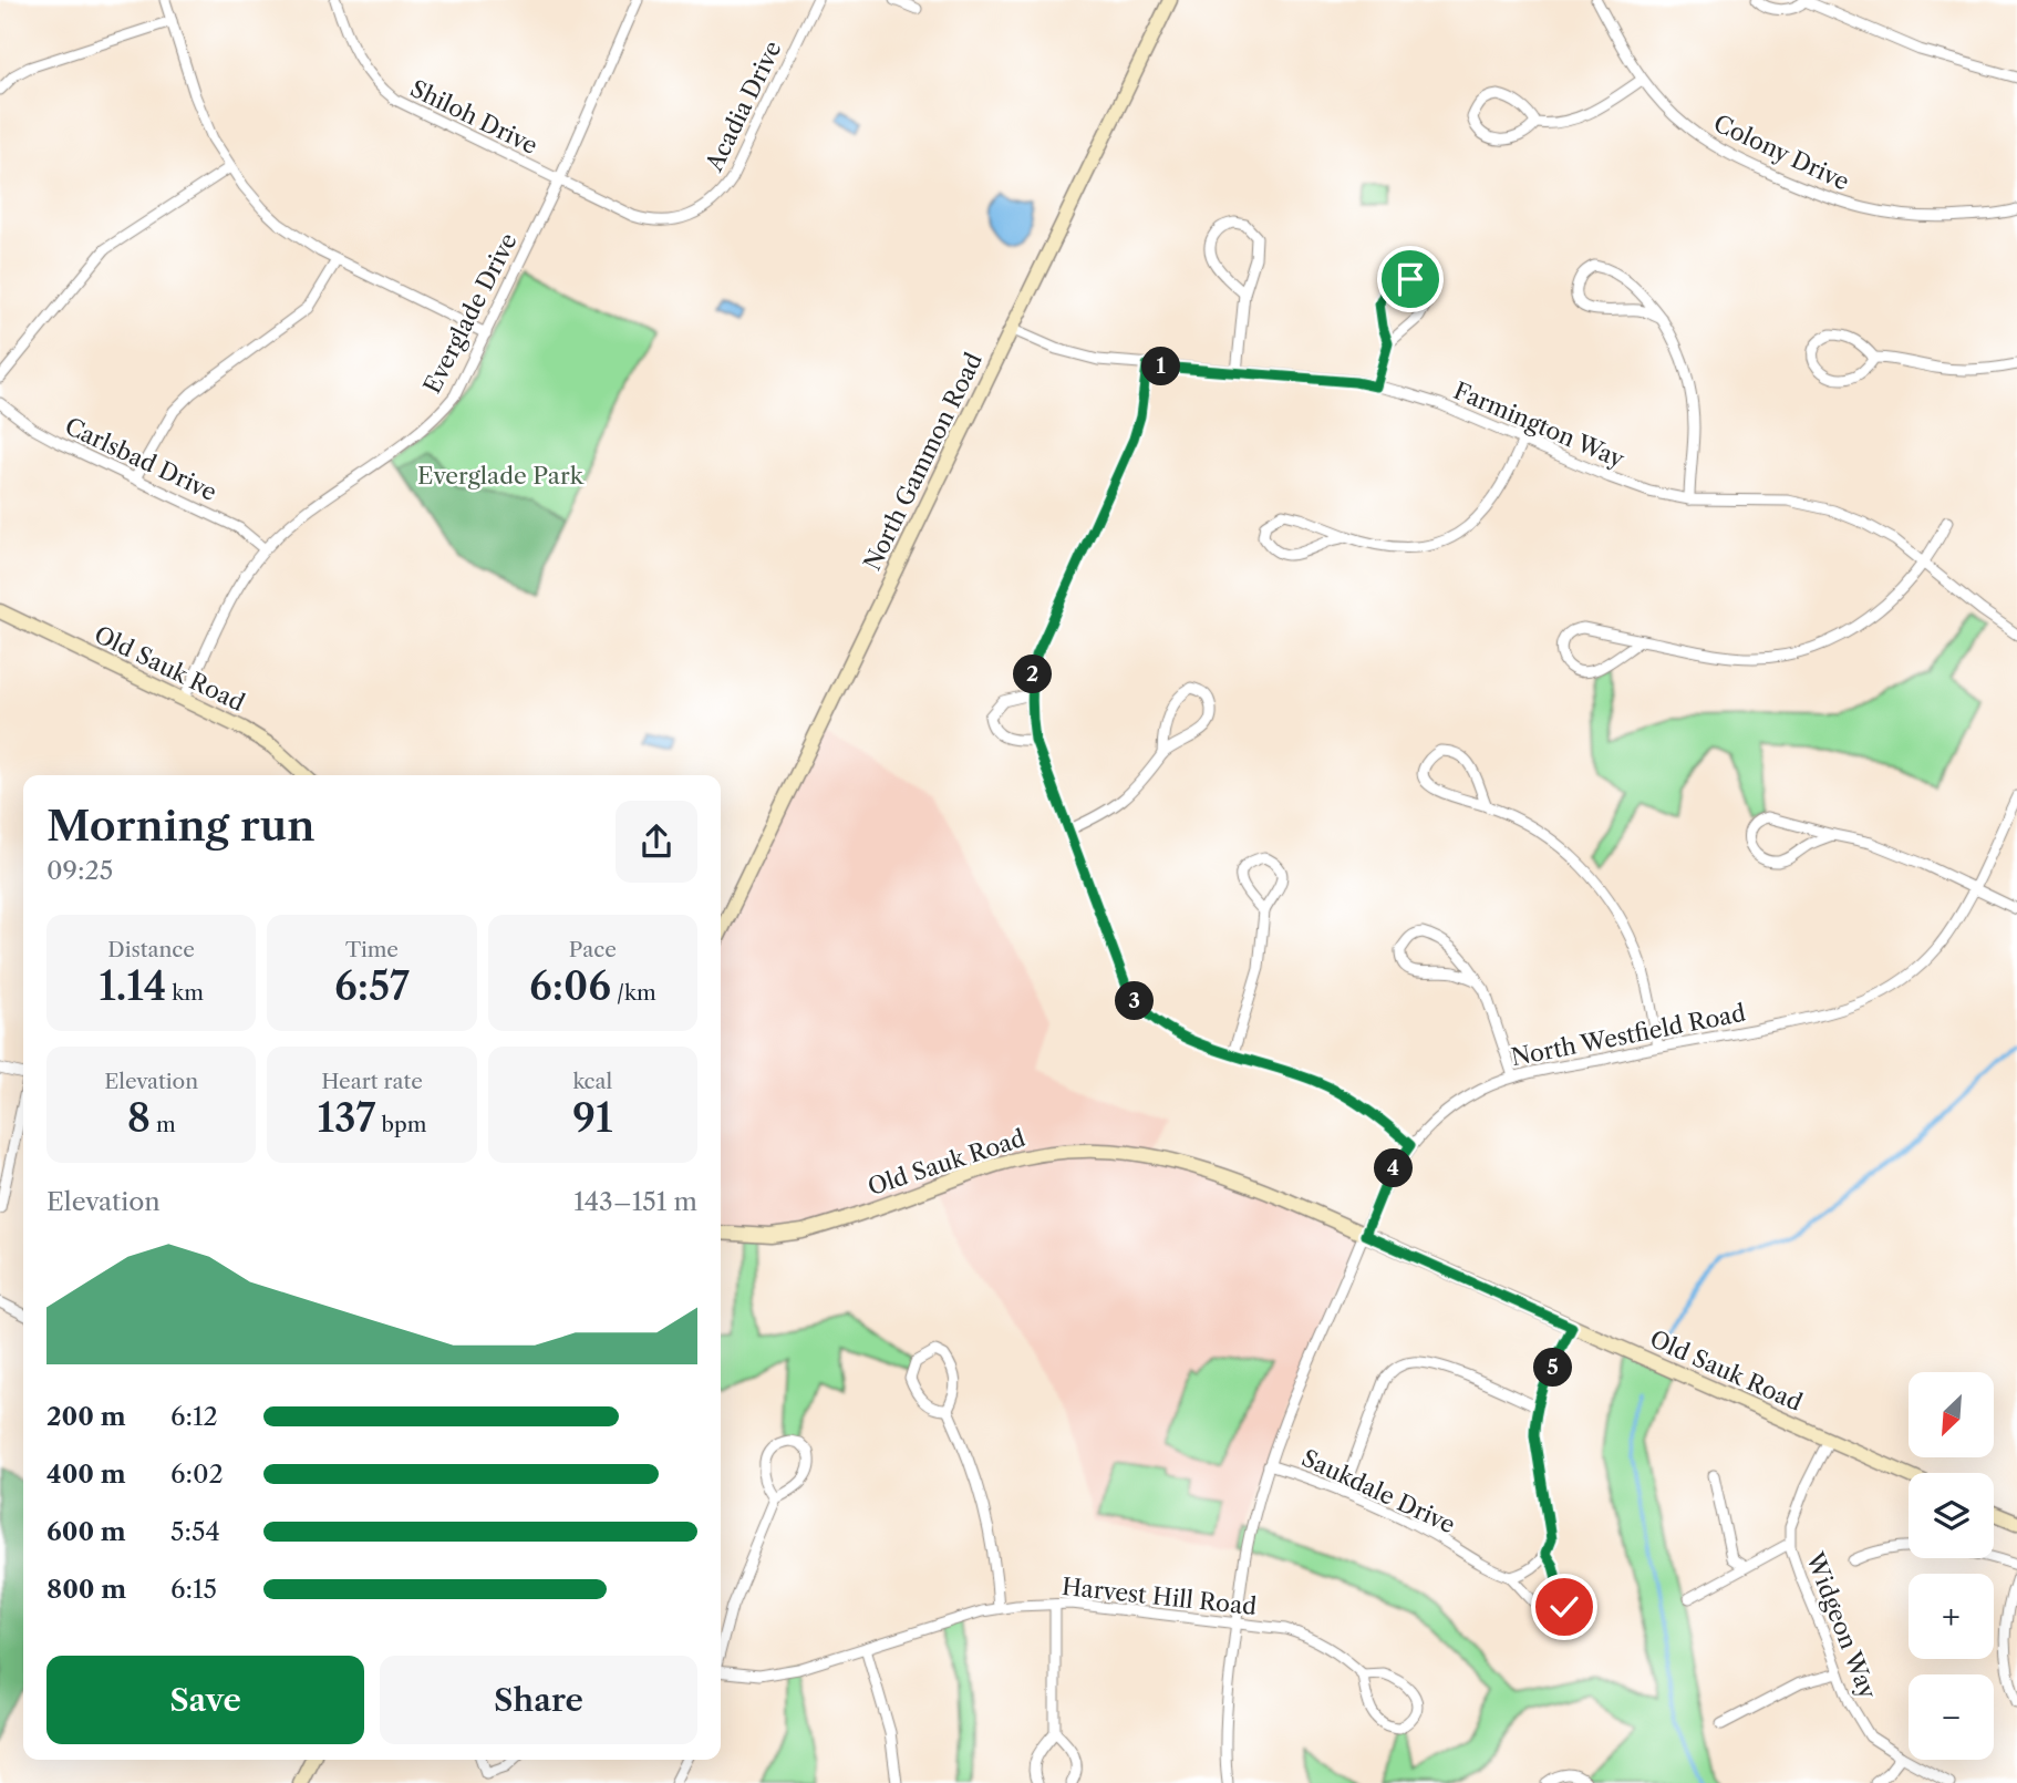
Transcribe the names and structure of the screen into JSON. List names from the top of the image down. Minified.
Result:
{"streets":{"street":["Acadia Drive","Shiloh Drive","Colony Drive","Everglade Drive","Farmington Way","Carlsbad Drive","North Gammon Road","Old Sauk Road","North Westfield Road","Saukdale Drive","Harvest Hill Road","Widgeon Way"]},"crossings":[["Acadia Drive","Shiloh Drive"],["Acadia Drive","Everglade Drive"],["Shiloh Drive","Everglade Drive"],["Everglade Drive","Carlsbad Drive"],["Everglade Drive","Old Sauk Road"],["Farmington Way","North Gammon Road"],["Old Sauk Road","North Westfield Road"],["Old Sauk Road","Widgeon Way"],["North Westfield Road","Saukdale Drive"],["North Westfield Road","Harvest Hill Road"]],"parks":["Everglade Park"],"north":"bottom left","page":{"pins":["1","2","3","4","5"],"heading":["Morning run","09:25"],"stats":[["Distance","1.14 km"],["Time","6:57"],["Pace","6:06 /km"],["Elevation","8 m"],["Heart rate","137 bpm"],["kcal","91"]],"chart":["Elevation","143–151 m"],"map_buttons":["+","−"],"list":[{"name":"200 m","note":"6:12"},{"name":"400 m","note":"6:02"},{"name":"600 m","note":"5:54"},{"name":"800 m","note":"6:15"}],"buttons":["Save","Share"]}}
